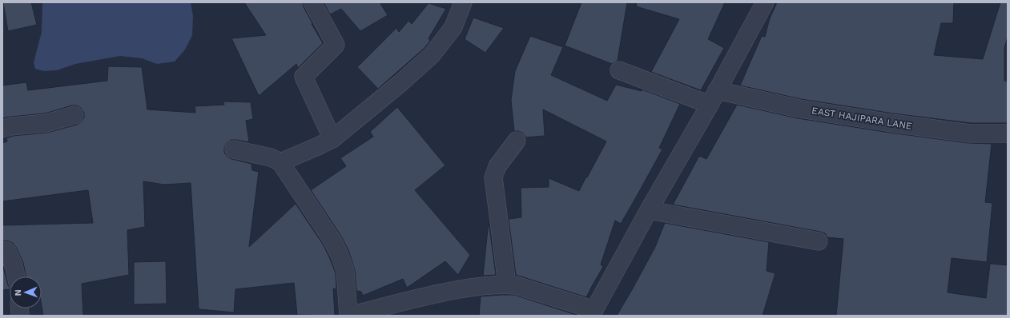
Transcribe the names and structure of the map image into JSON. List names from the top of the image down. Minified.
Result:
{"streets":{"street":["EAST HAJIPARA LANE"]},"north":"left"}
